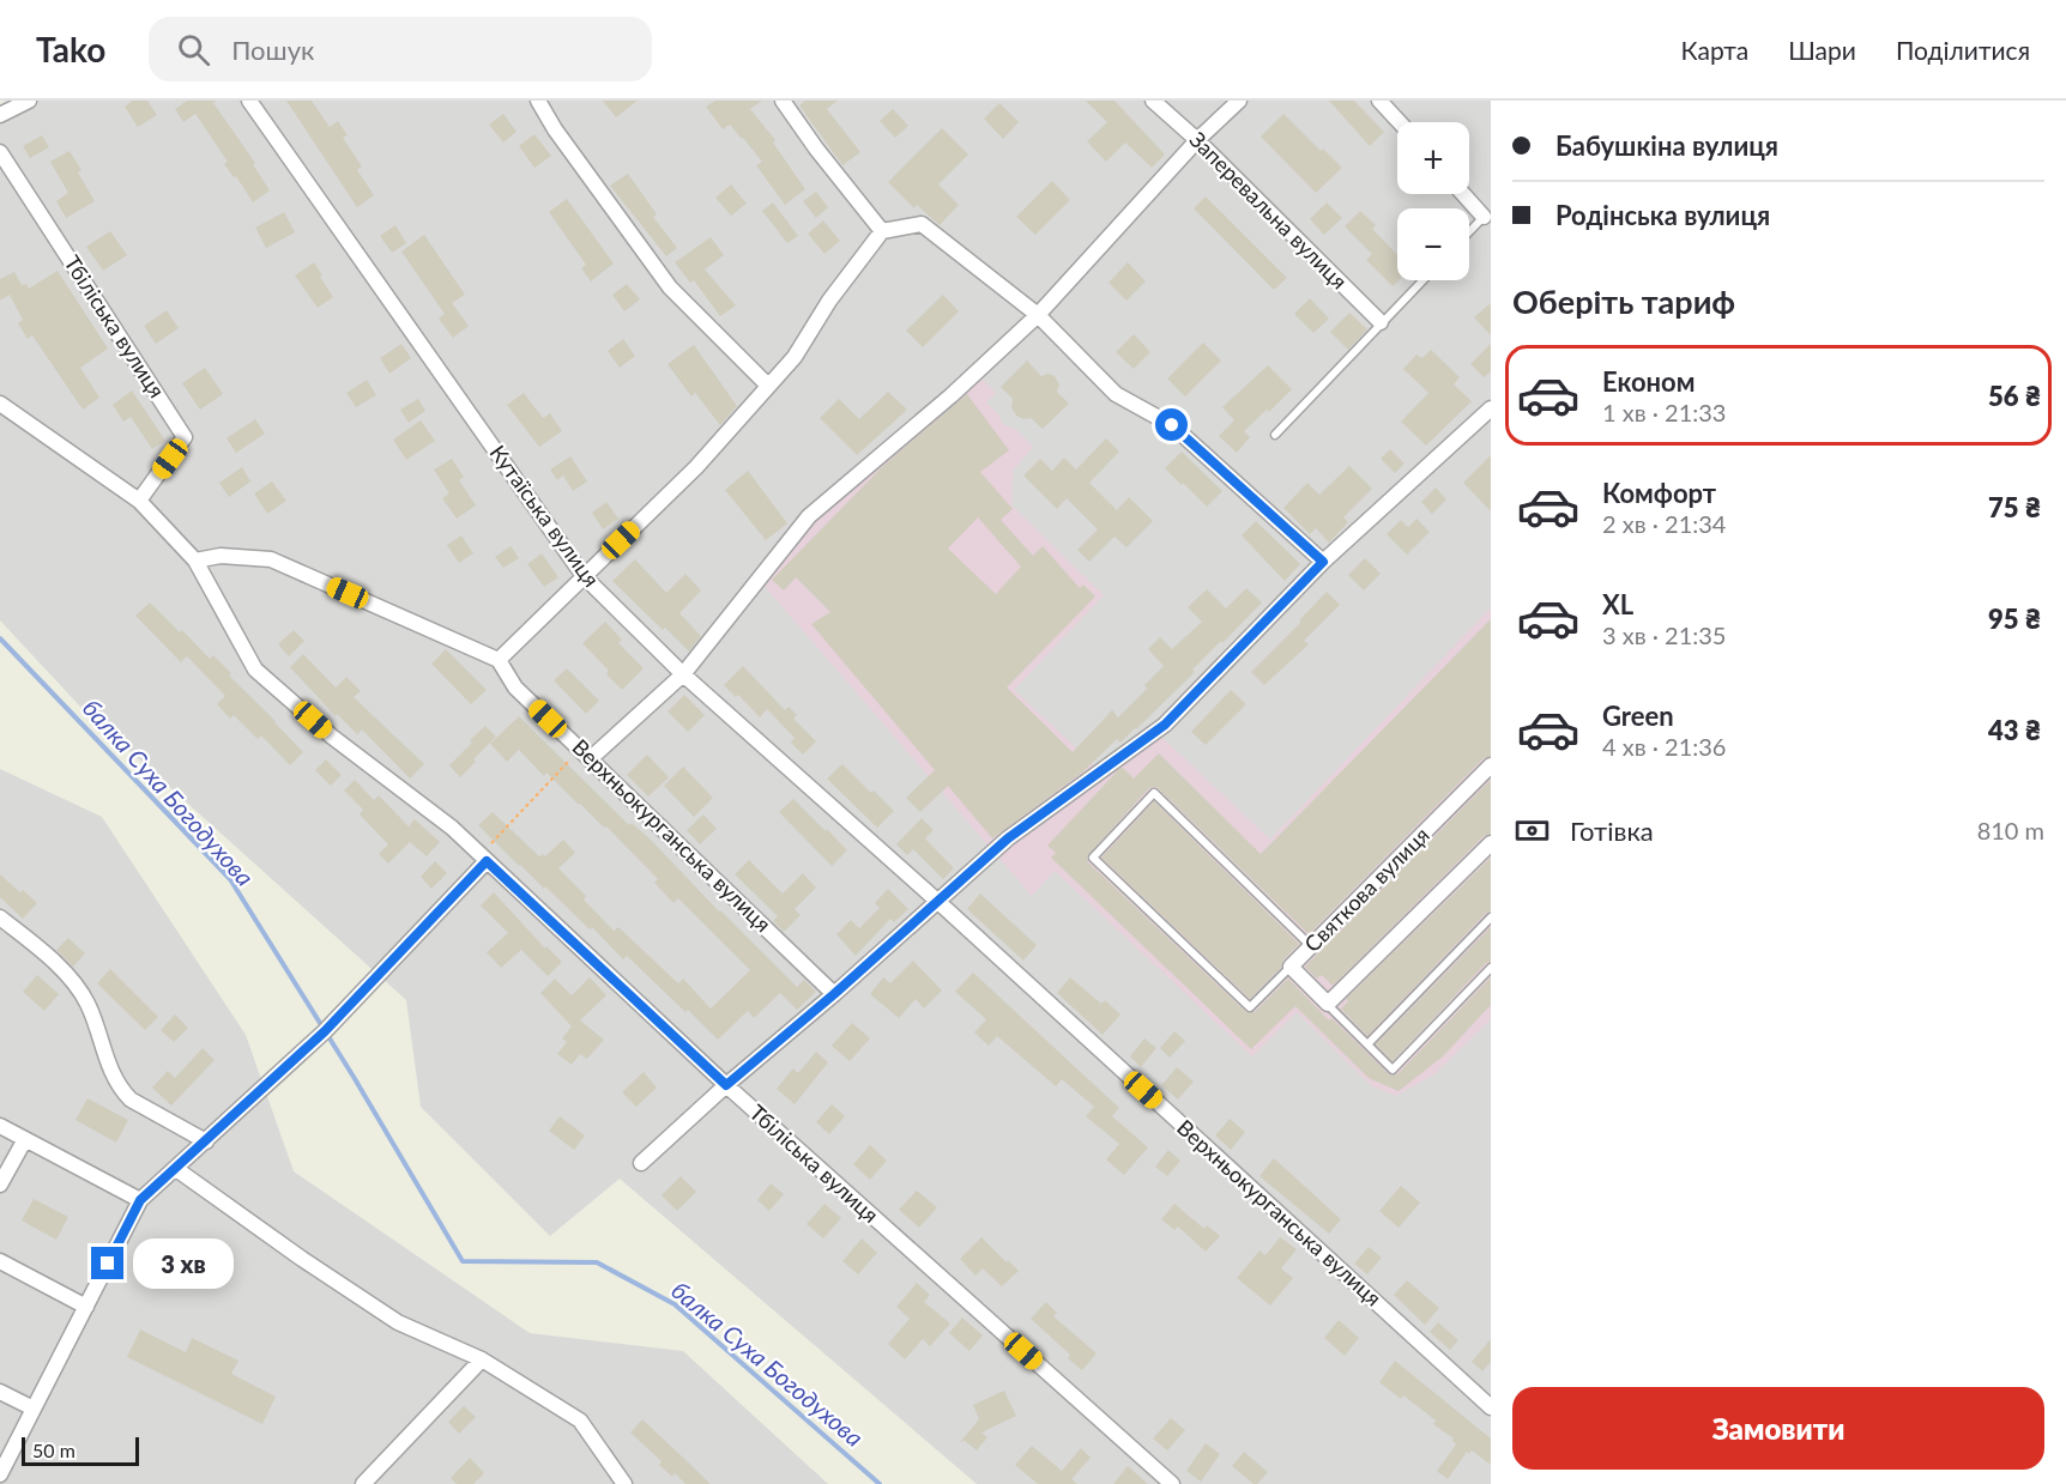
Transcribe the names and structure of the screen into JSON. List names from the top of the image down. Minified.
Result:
{"streets":{"street":["Заперевальна вулиця","Тбіліська вулиця","Кутаїська вулиця","Верхньокурганська вулиця","Святкова вулиця"]},"crossings":[["Кутаїська вулиця","Верхньокурганська вулиця"]],"water":["балка Суха Богодухова"],"scale_bar":"50 m","page":{"header":"Tako","search":"Пошук","nav":["Карта","Шари","Поділитися"],"banner":["Бабушкіна вулиця","Родінська вулиця"],"map_buttons":["+","−"],"heading":"Оберіть тариф","list":[{"name":"Економ","note":"1 хв · 21:33","value":"56 ₴"},{"name":"Комфорт","note":"2 хв · 21:34","value":"75 ₴"},{"name":"XL","note":"3 хв · 21:35","value":"95 ₴"},{"name":"Green","note":"4 хв · 21:36","value":"43 ₴"}],"pay":["Готівка","810 m"],"bubble":"3 хв","buttons":"Замовити","scale":"50 m"}}
